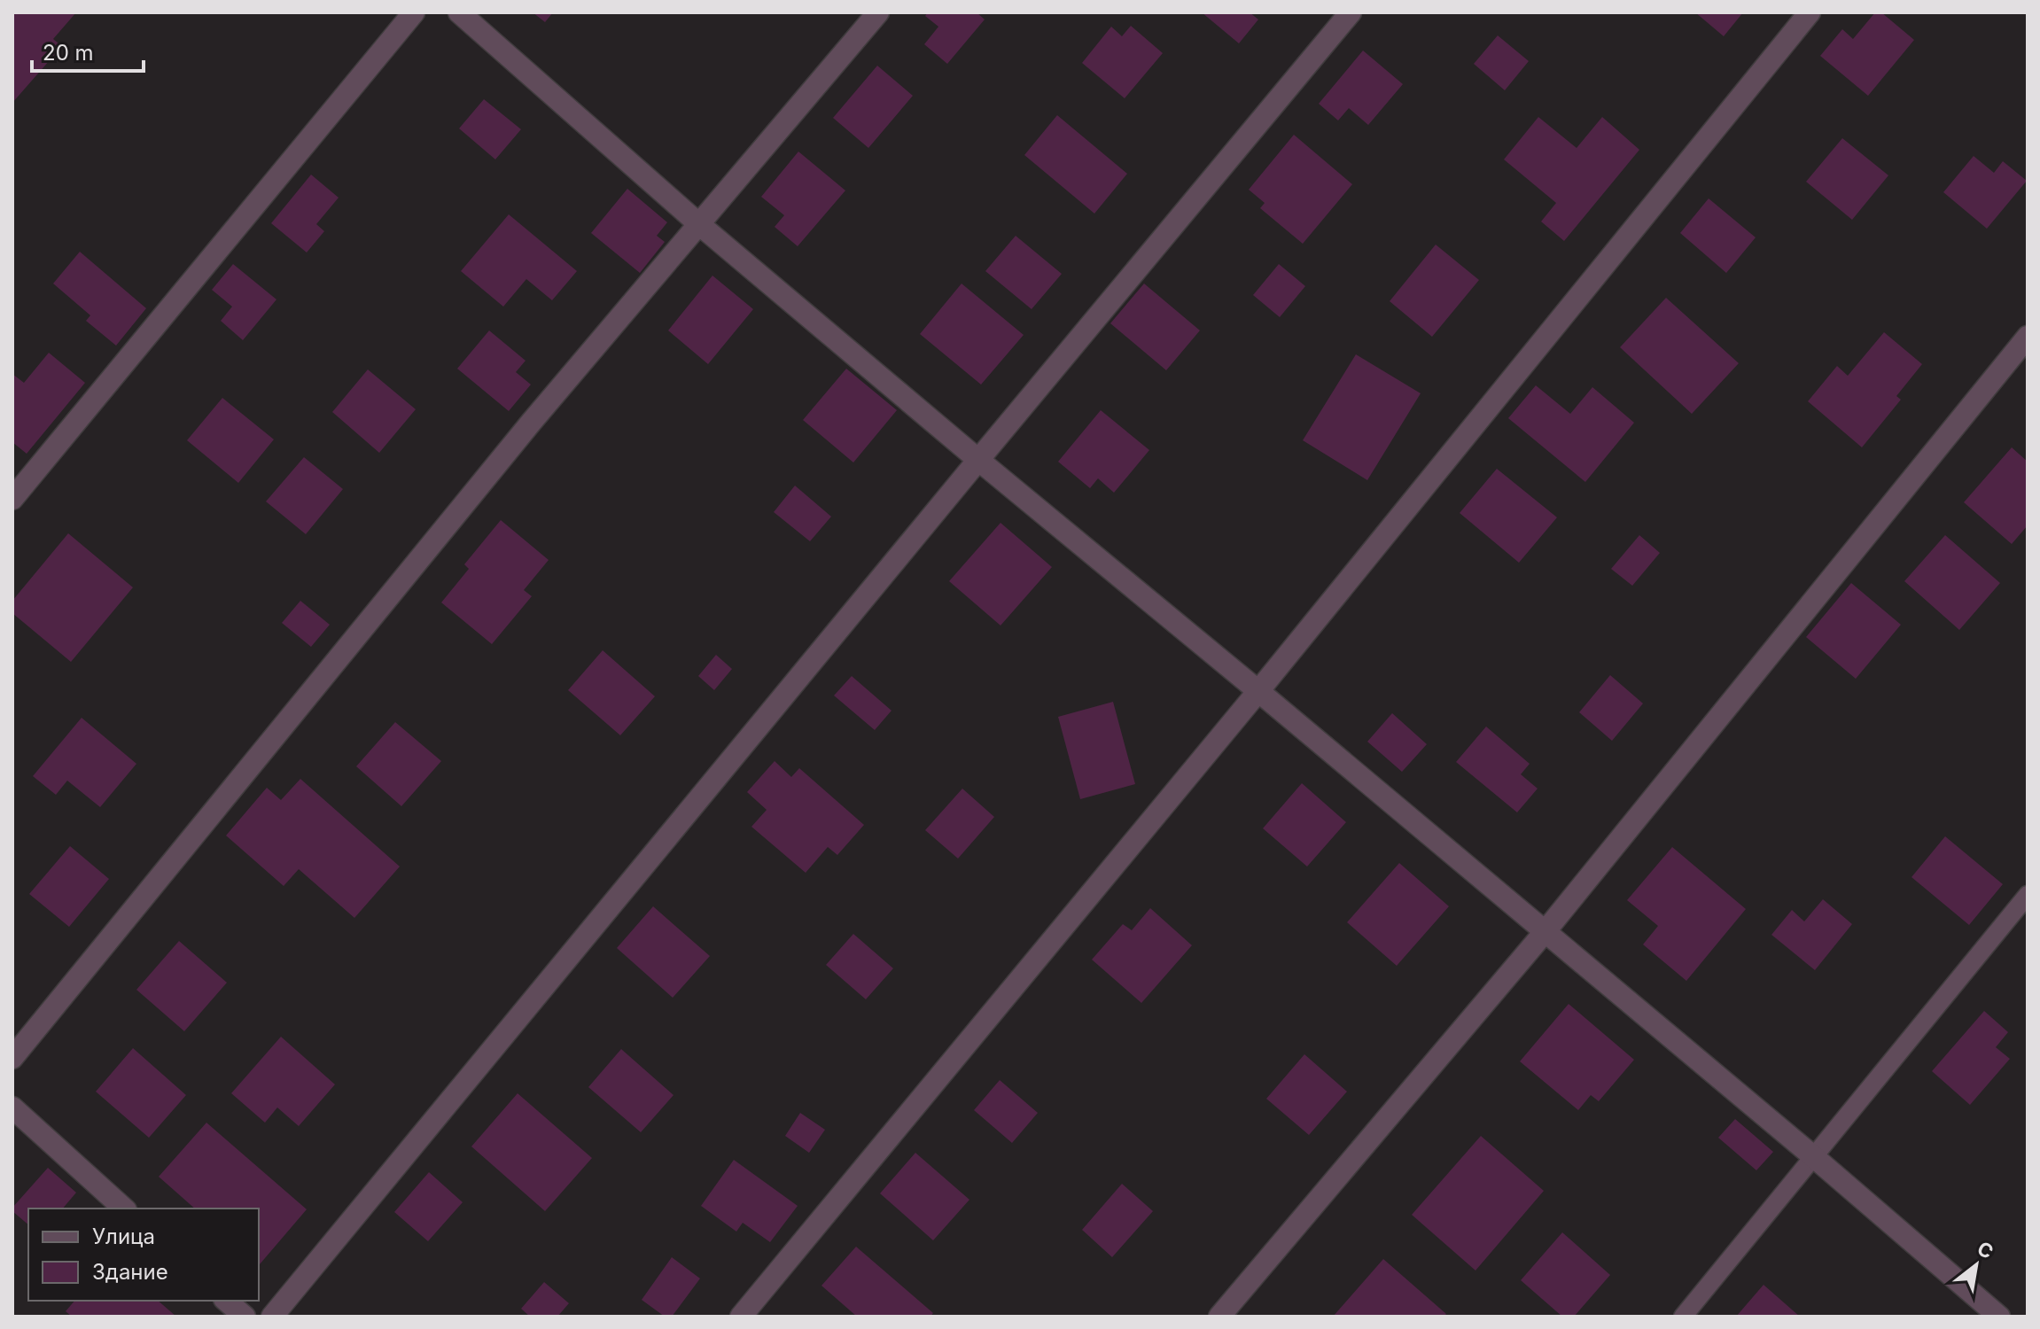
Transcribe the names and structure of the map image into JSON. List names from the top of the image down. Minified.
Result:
{"legend":["Улица","Здание"],"scale_bar":"20 m","north":"top right"}
